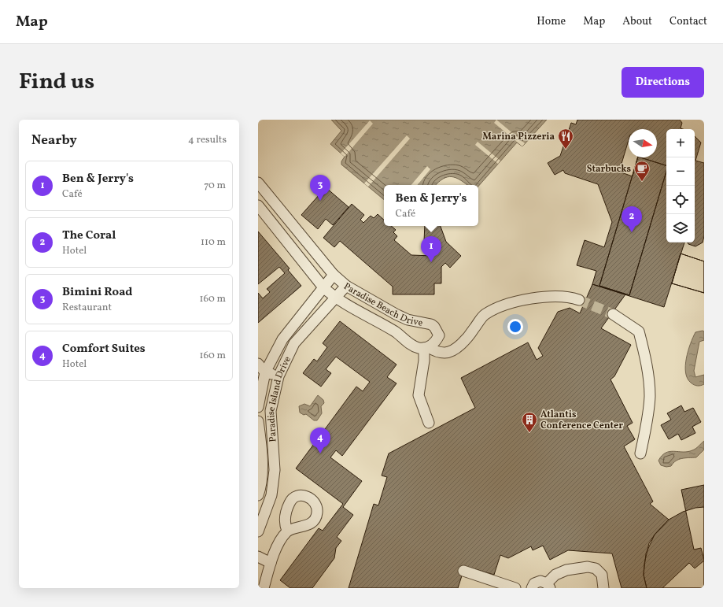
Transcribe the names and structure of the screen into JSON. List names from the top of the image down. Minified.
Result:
{"streets":{"street":["Paradise Beach Drive","Paradise Island Drive"]},"crossings":[["Paradise Beach Drive","Paradise Island Drive"]],"places":{"restaurant":["Marina Pizzeria"],"cafe":["Starbucks"],"building":["Atlantis Conference Center"]},"north":"right","page":{"header":"Map","nav":["Home","Map","About","Contact"],"title":"Find us","buttons":"Directions","heading":["Nearby","4 results"],"map_buttons":["+","−"],"list":[{"mark":"1","name":"Ben & Jerry's","note":"Café","value":"70 m"},{"mark":"2","name":"The Coral","note":"Hotel","value":"110 m"},{"mark":"3","name":"Bimini Road","note":"Restaurant","value":"160 m"},{"mark":"4","name":"Comfort Suites","note":"Hotel","value":"160 m"}],"pins":["3","2","1","4"],"popup":["Ben & Jerry's","Café"]}}
